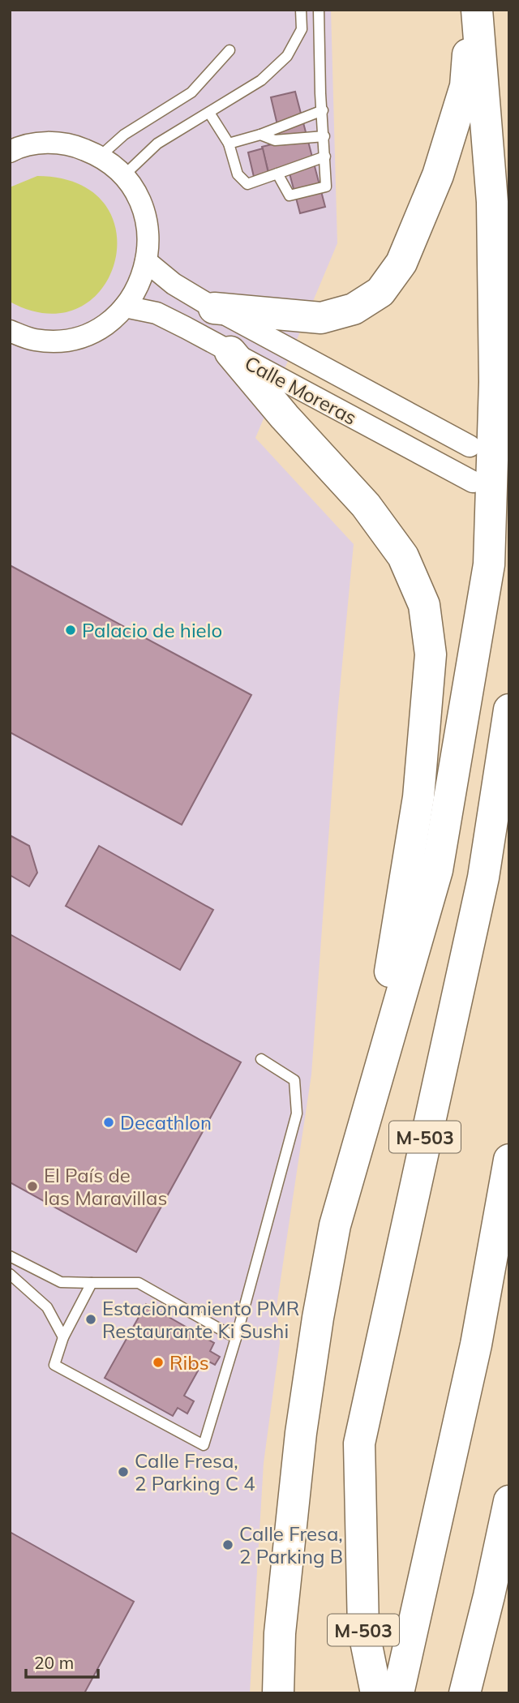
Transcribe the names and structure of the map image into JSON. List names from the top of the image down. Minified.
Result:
{"streets":{"highway":["M-503"],"street":["Calle Moreras"]},"places":["Palacio de hielo","Decathlon","El País de las Maravillas","Estacionamiento PMR Restaurante Ki Sushi","Ribs","Calle Fresa, 2 Parking C 4","Calle Fresa, 2 Parking B"],"scale_bar":"20 m"}
